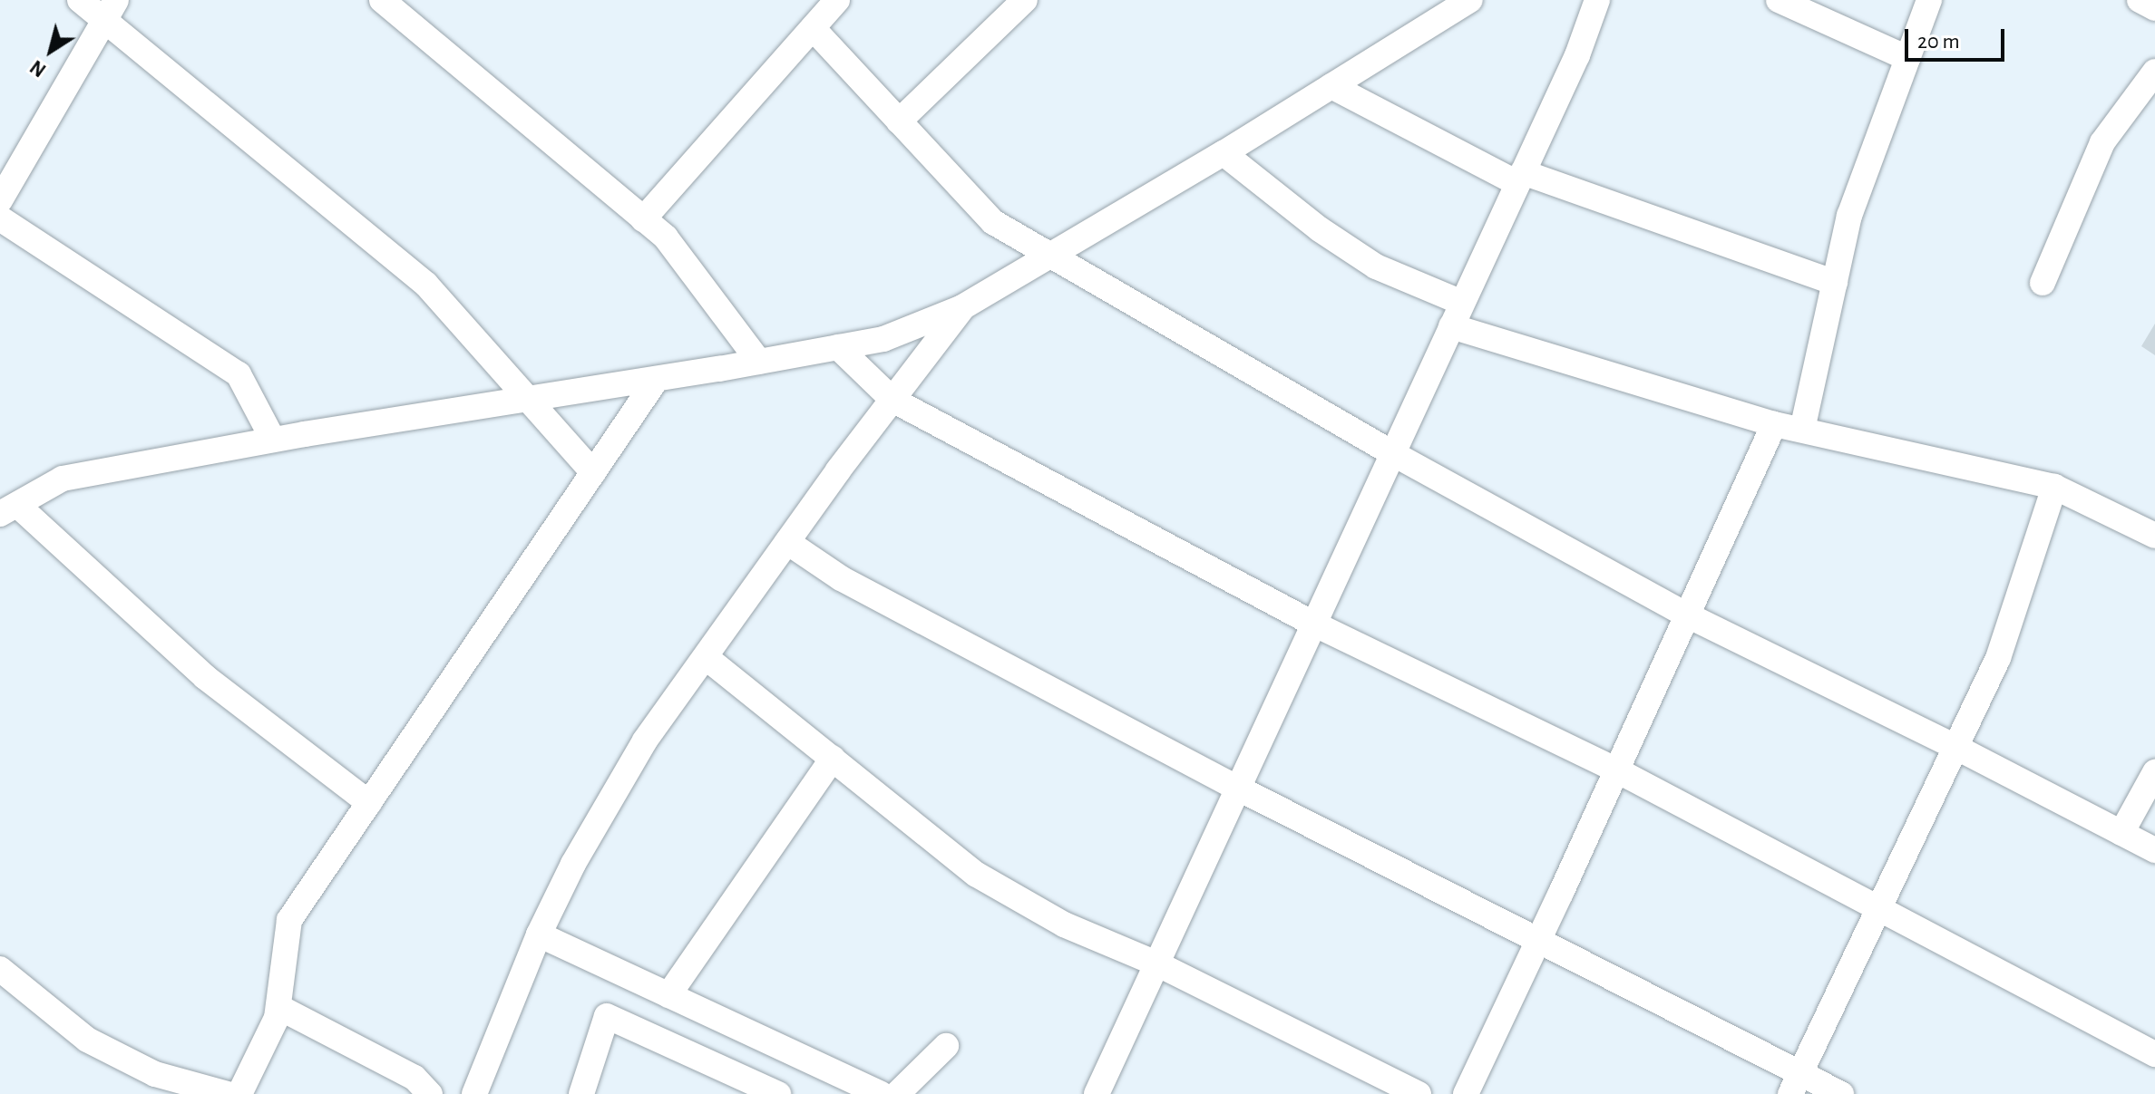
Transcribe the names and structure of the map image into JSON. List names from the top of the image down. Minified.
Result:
{"scale_bar":"20 m","north":"bottom left"}
